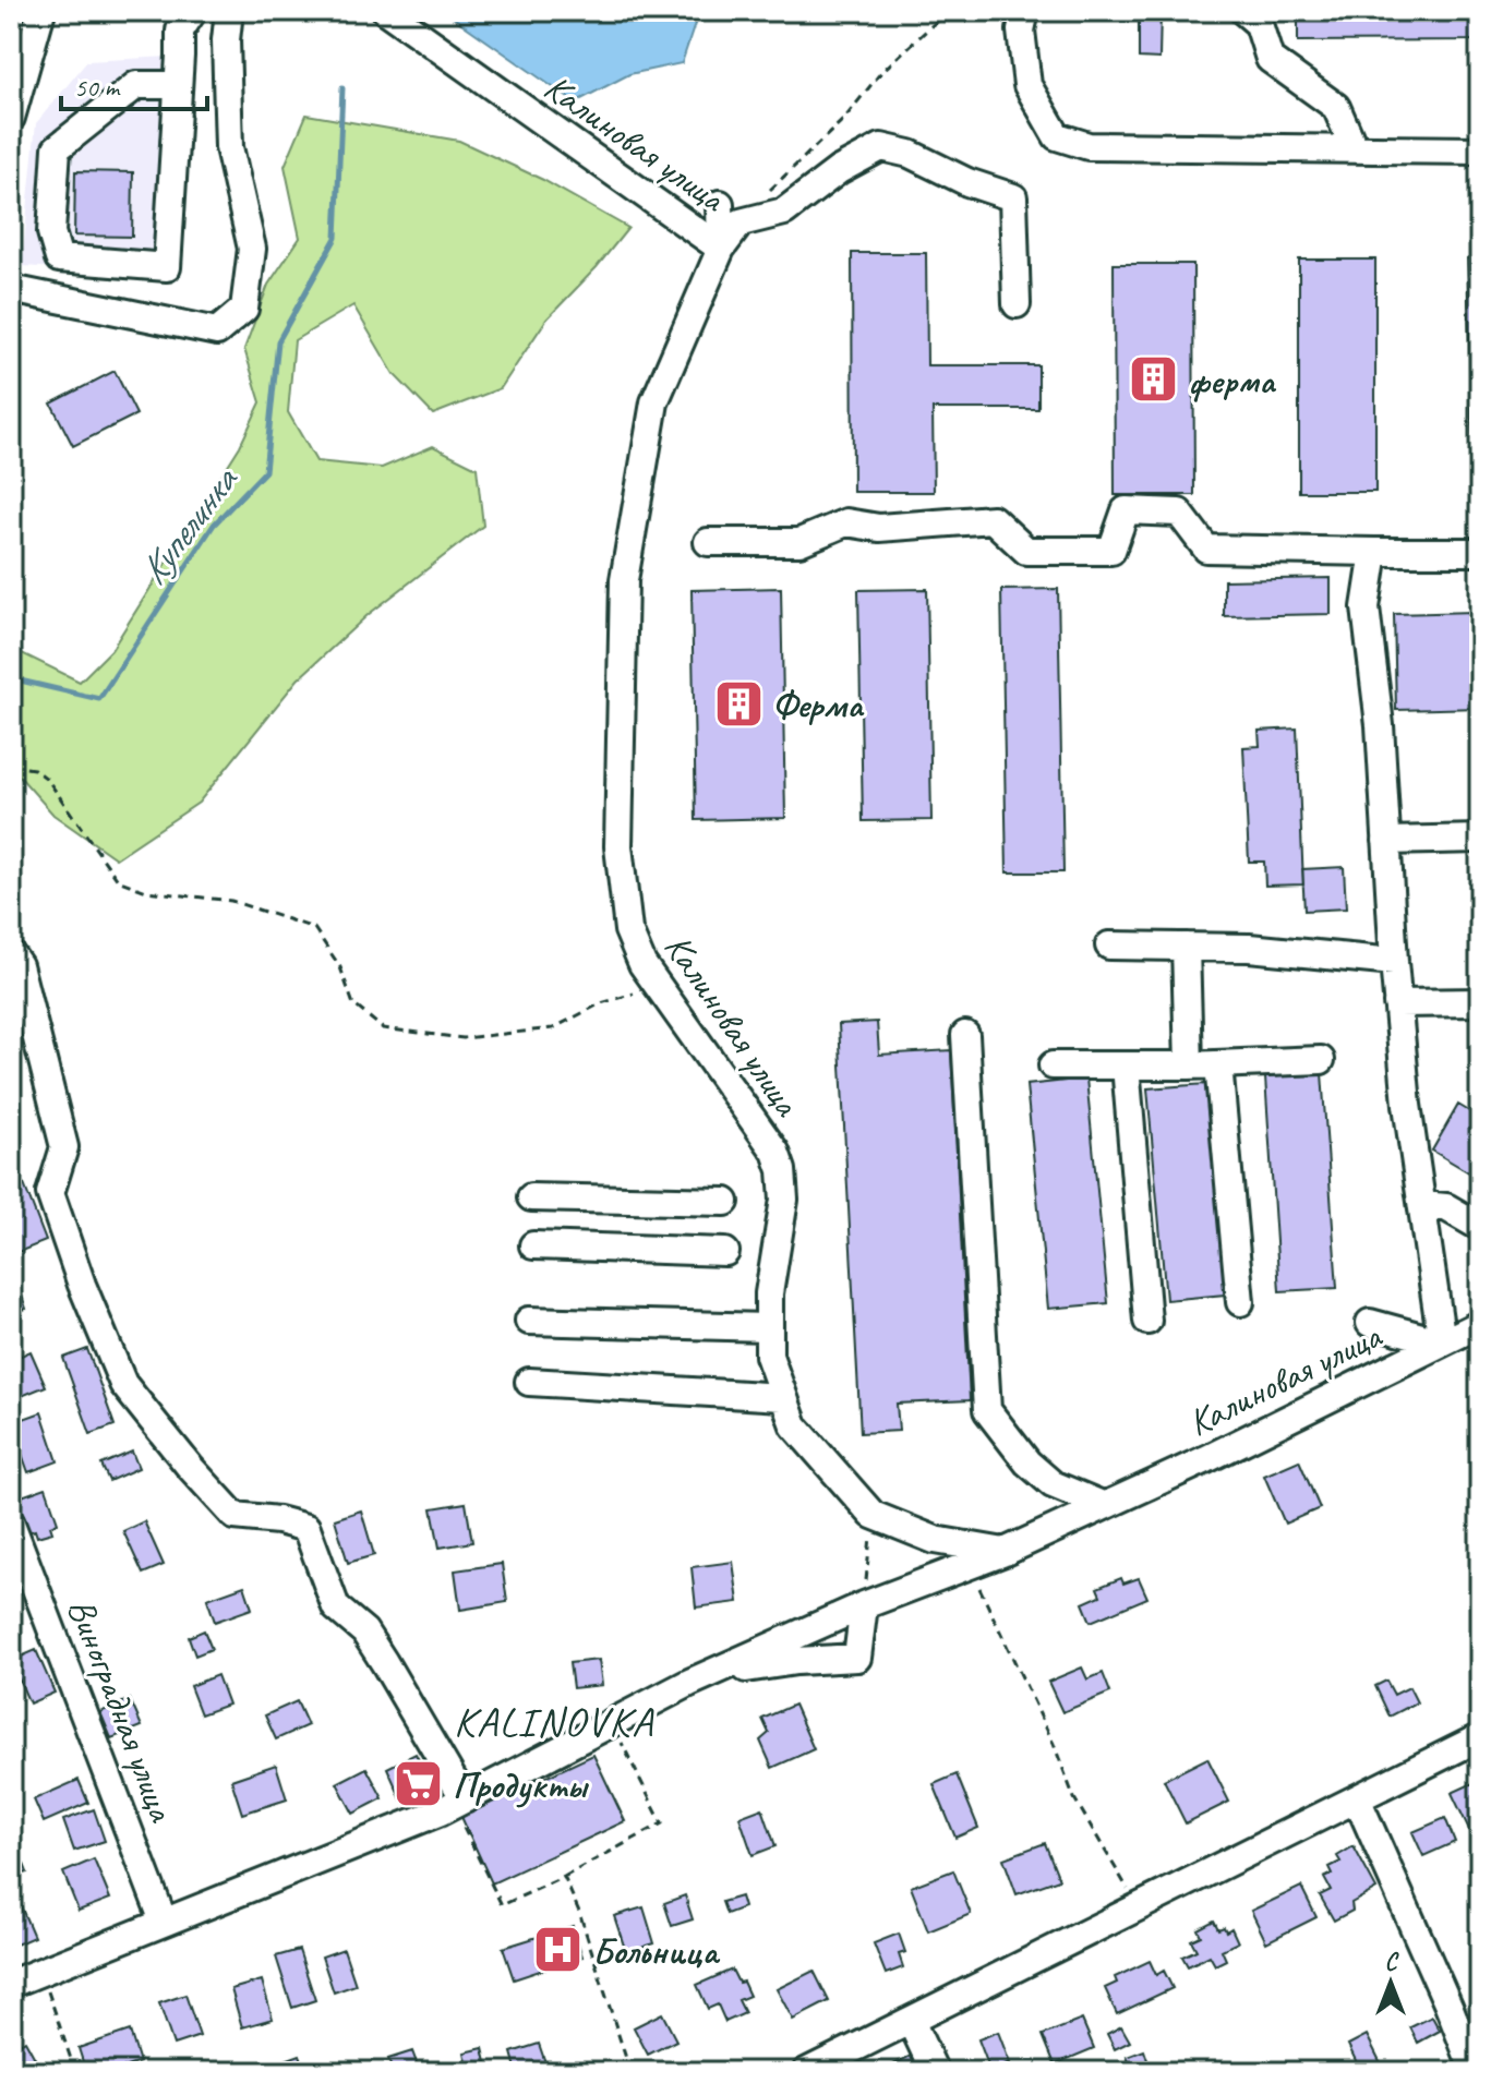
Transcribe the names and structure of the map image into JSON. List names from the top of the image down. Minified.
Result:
{"streets":{"street":["Калиновая улица","Виноградная улица"]},"districts":["KALINOVKA"],"water":["Купелинка"],"places":{"building":["ферма","Ферма"],"supermarket":["Продукты"],"hospital":["Больница"]},"scale_bar":"50 m","north":"top"}
